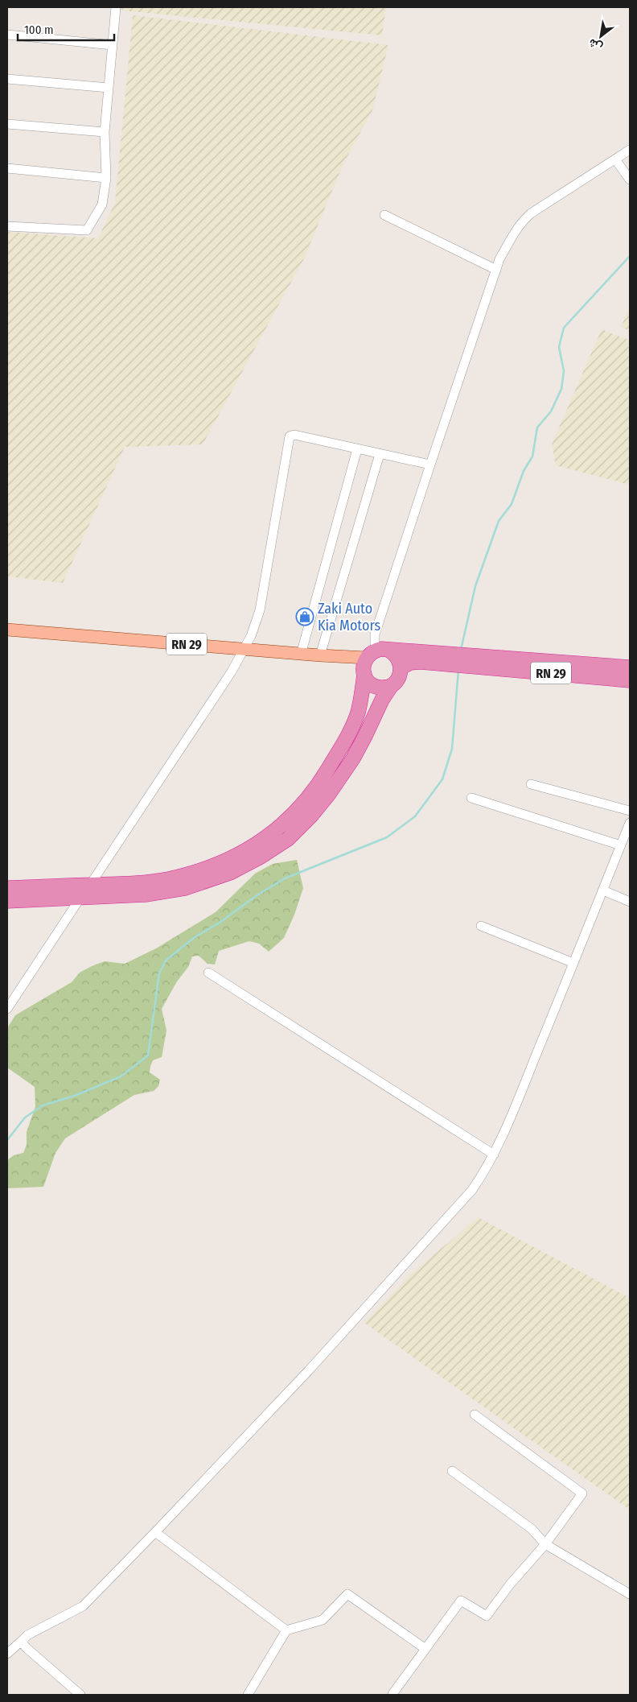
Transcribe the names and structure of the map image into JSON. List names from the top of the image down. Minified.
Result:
{"streets":{"highway":["RN 29"]},"places":{"shop":["Zaki Auto Kia Motors"]},"scale_bar":"100 m","north":"bottom left"}
